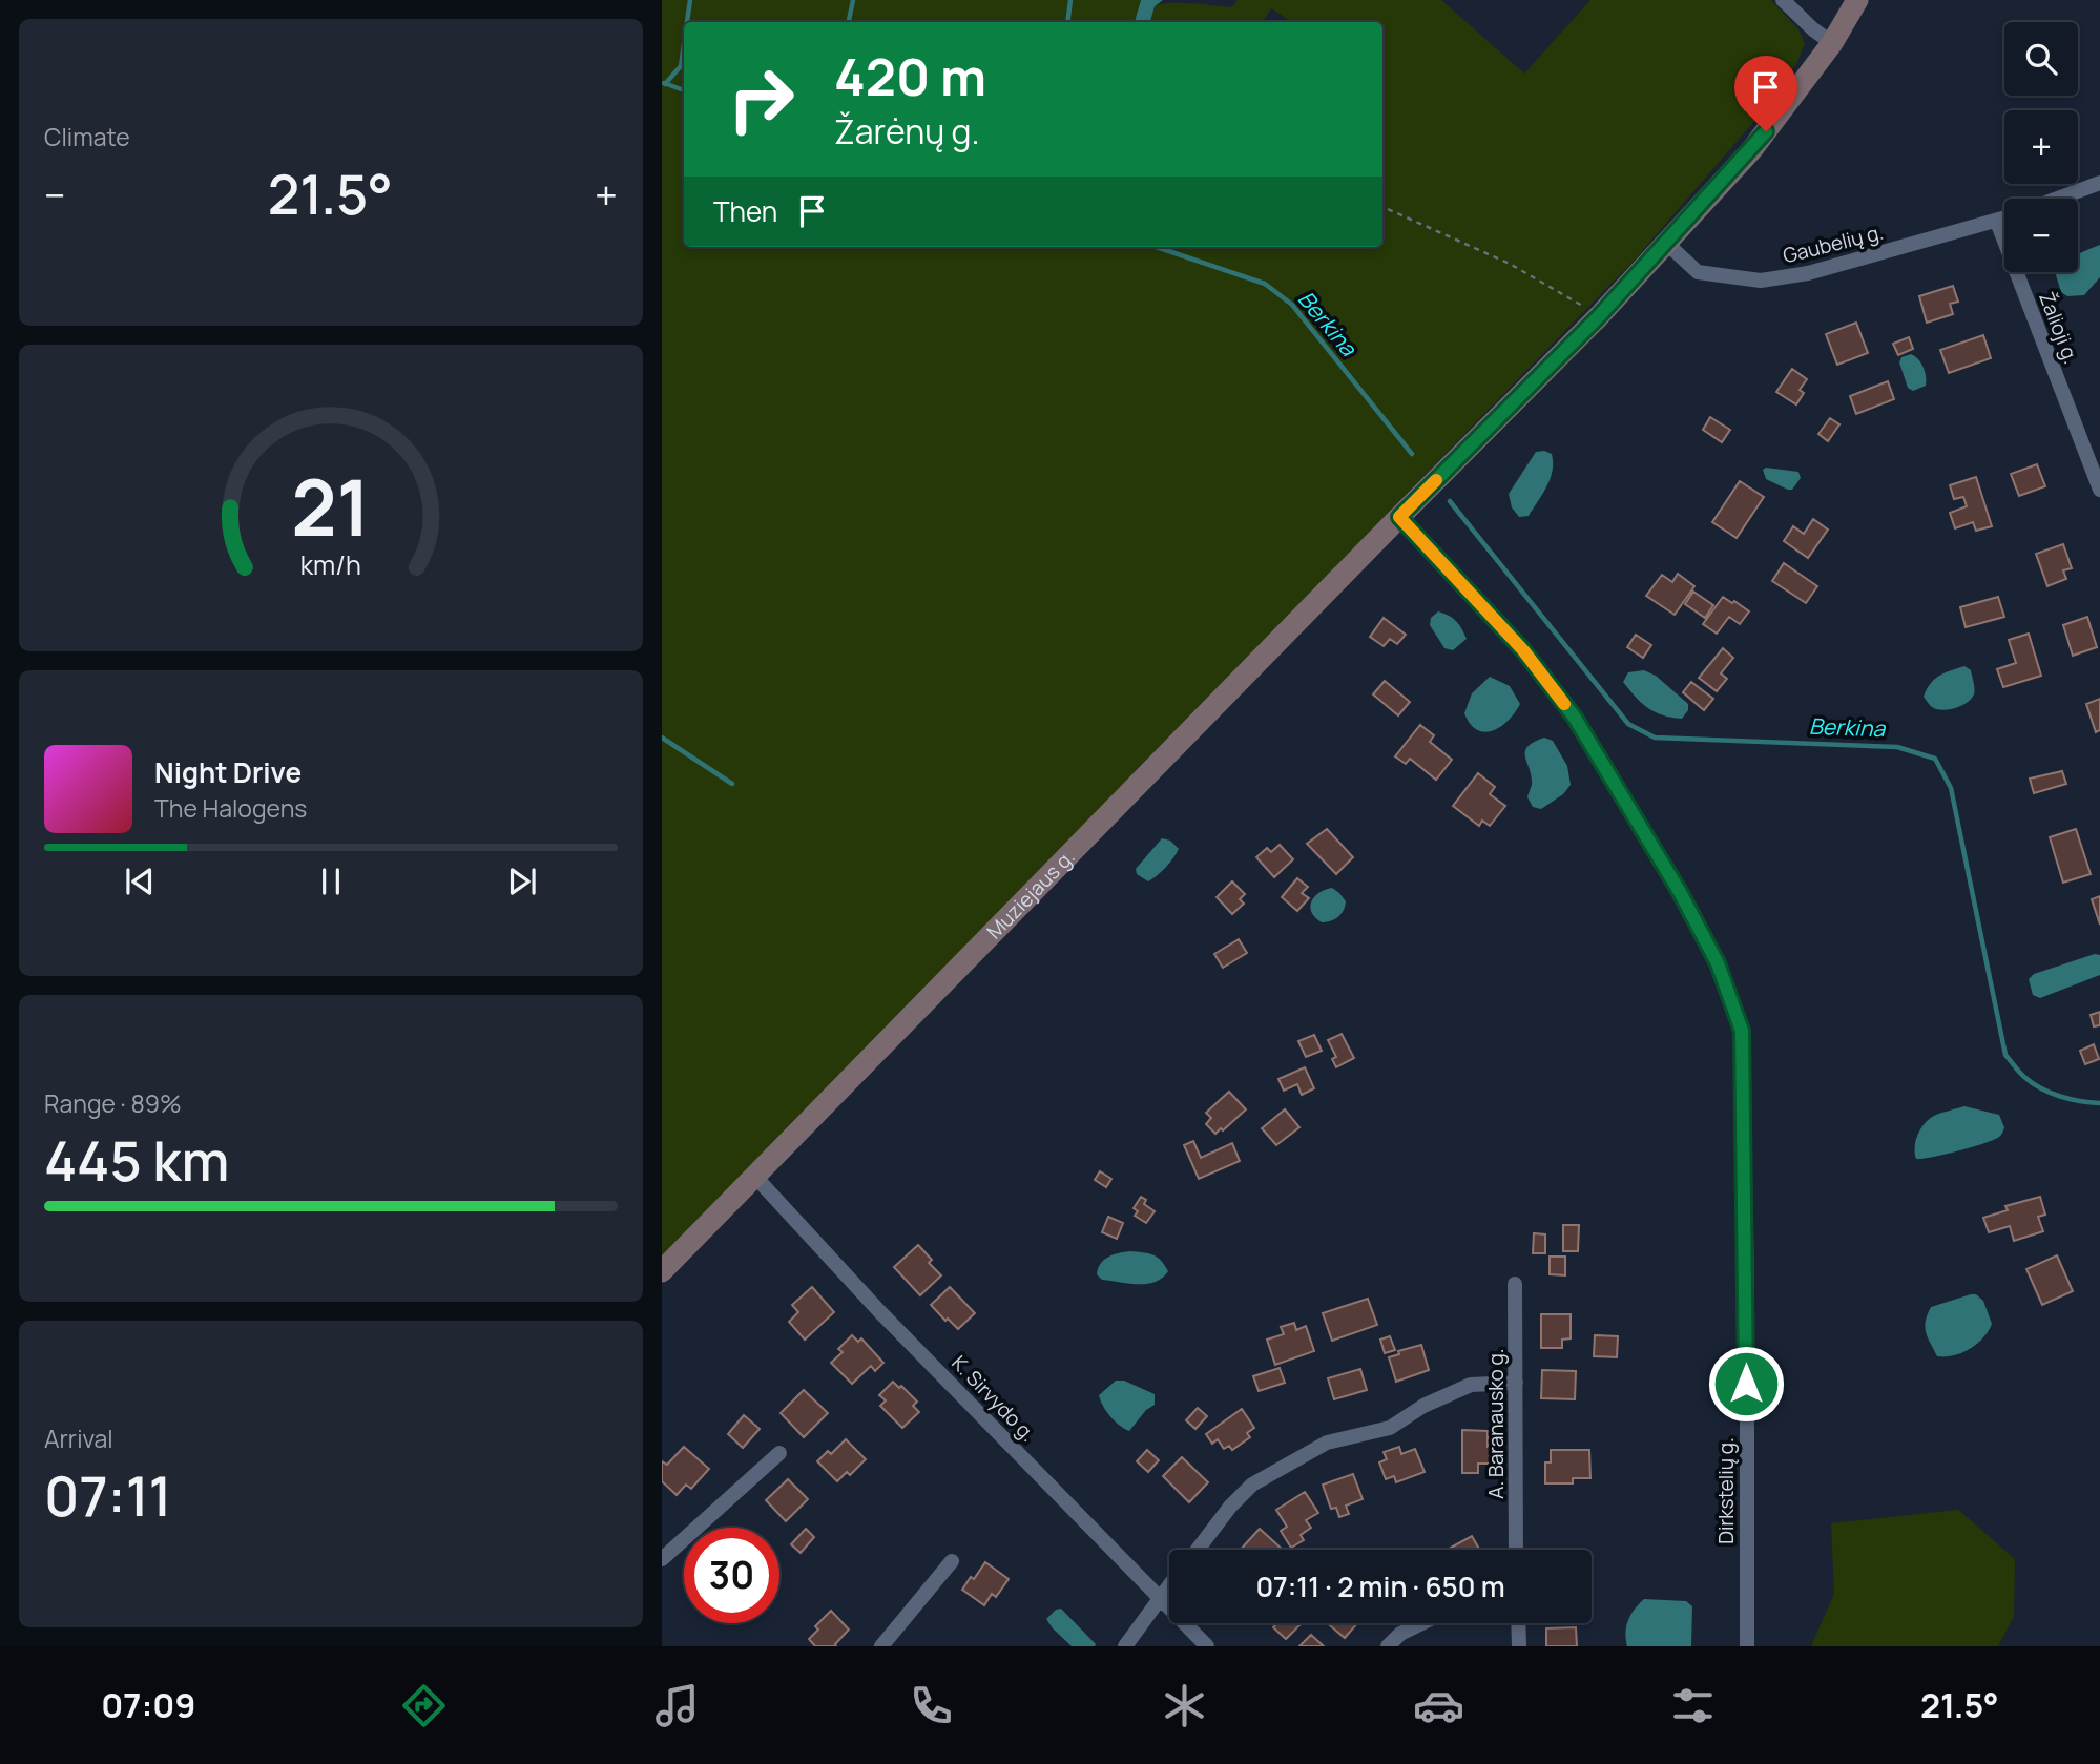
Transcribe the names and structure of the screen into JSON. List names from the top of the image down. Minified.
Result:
{"streets":{"main road":["Muziejaus g."],"street":["Gaubelių g.","Žalioji g.","K. Sirvydo g.","A. Baranausko g.","Dirkstelių g."]},"crossings":[["Gaubelių g.","Žalioji g."],["Gaubelių g.","Muziejaus g."],["Muziejaus g.","K. Sirvydo g."],["Muziejaus g.","Dirkstelių g."]],"water":["Berkina"],"page":{"tile":["Climate",["Range · 89%","445 km"],["Arrival","07:11"]],"map_buttons":["+","−"],"turn":["420 m","Žarėnų g."],"heat":["−","21.5°","+"],"then":"Then","song":["Night Drive","The Halogens"],"limit":"30","trip":"07:11 · 2 min · 650 m","tabs":["07:09","21.5°"],"gauge":["21","km/h"]}}
